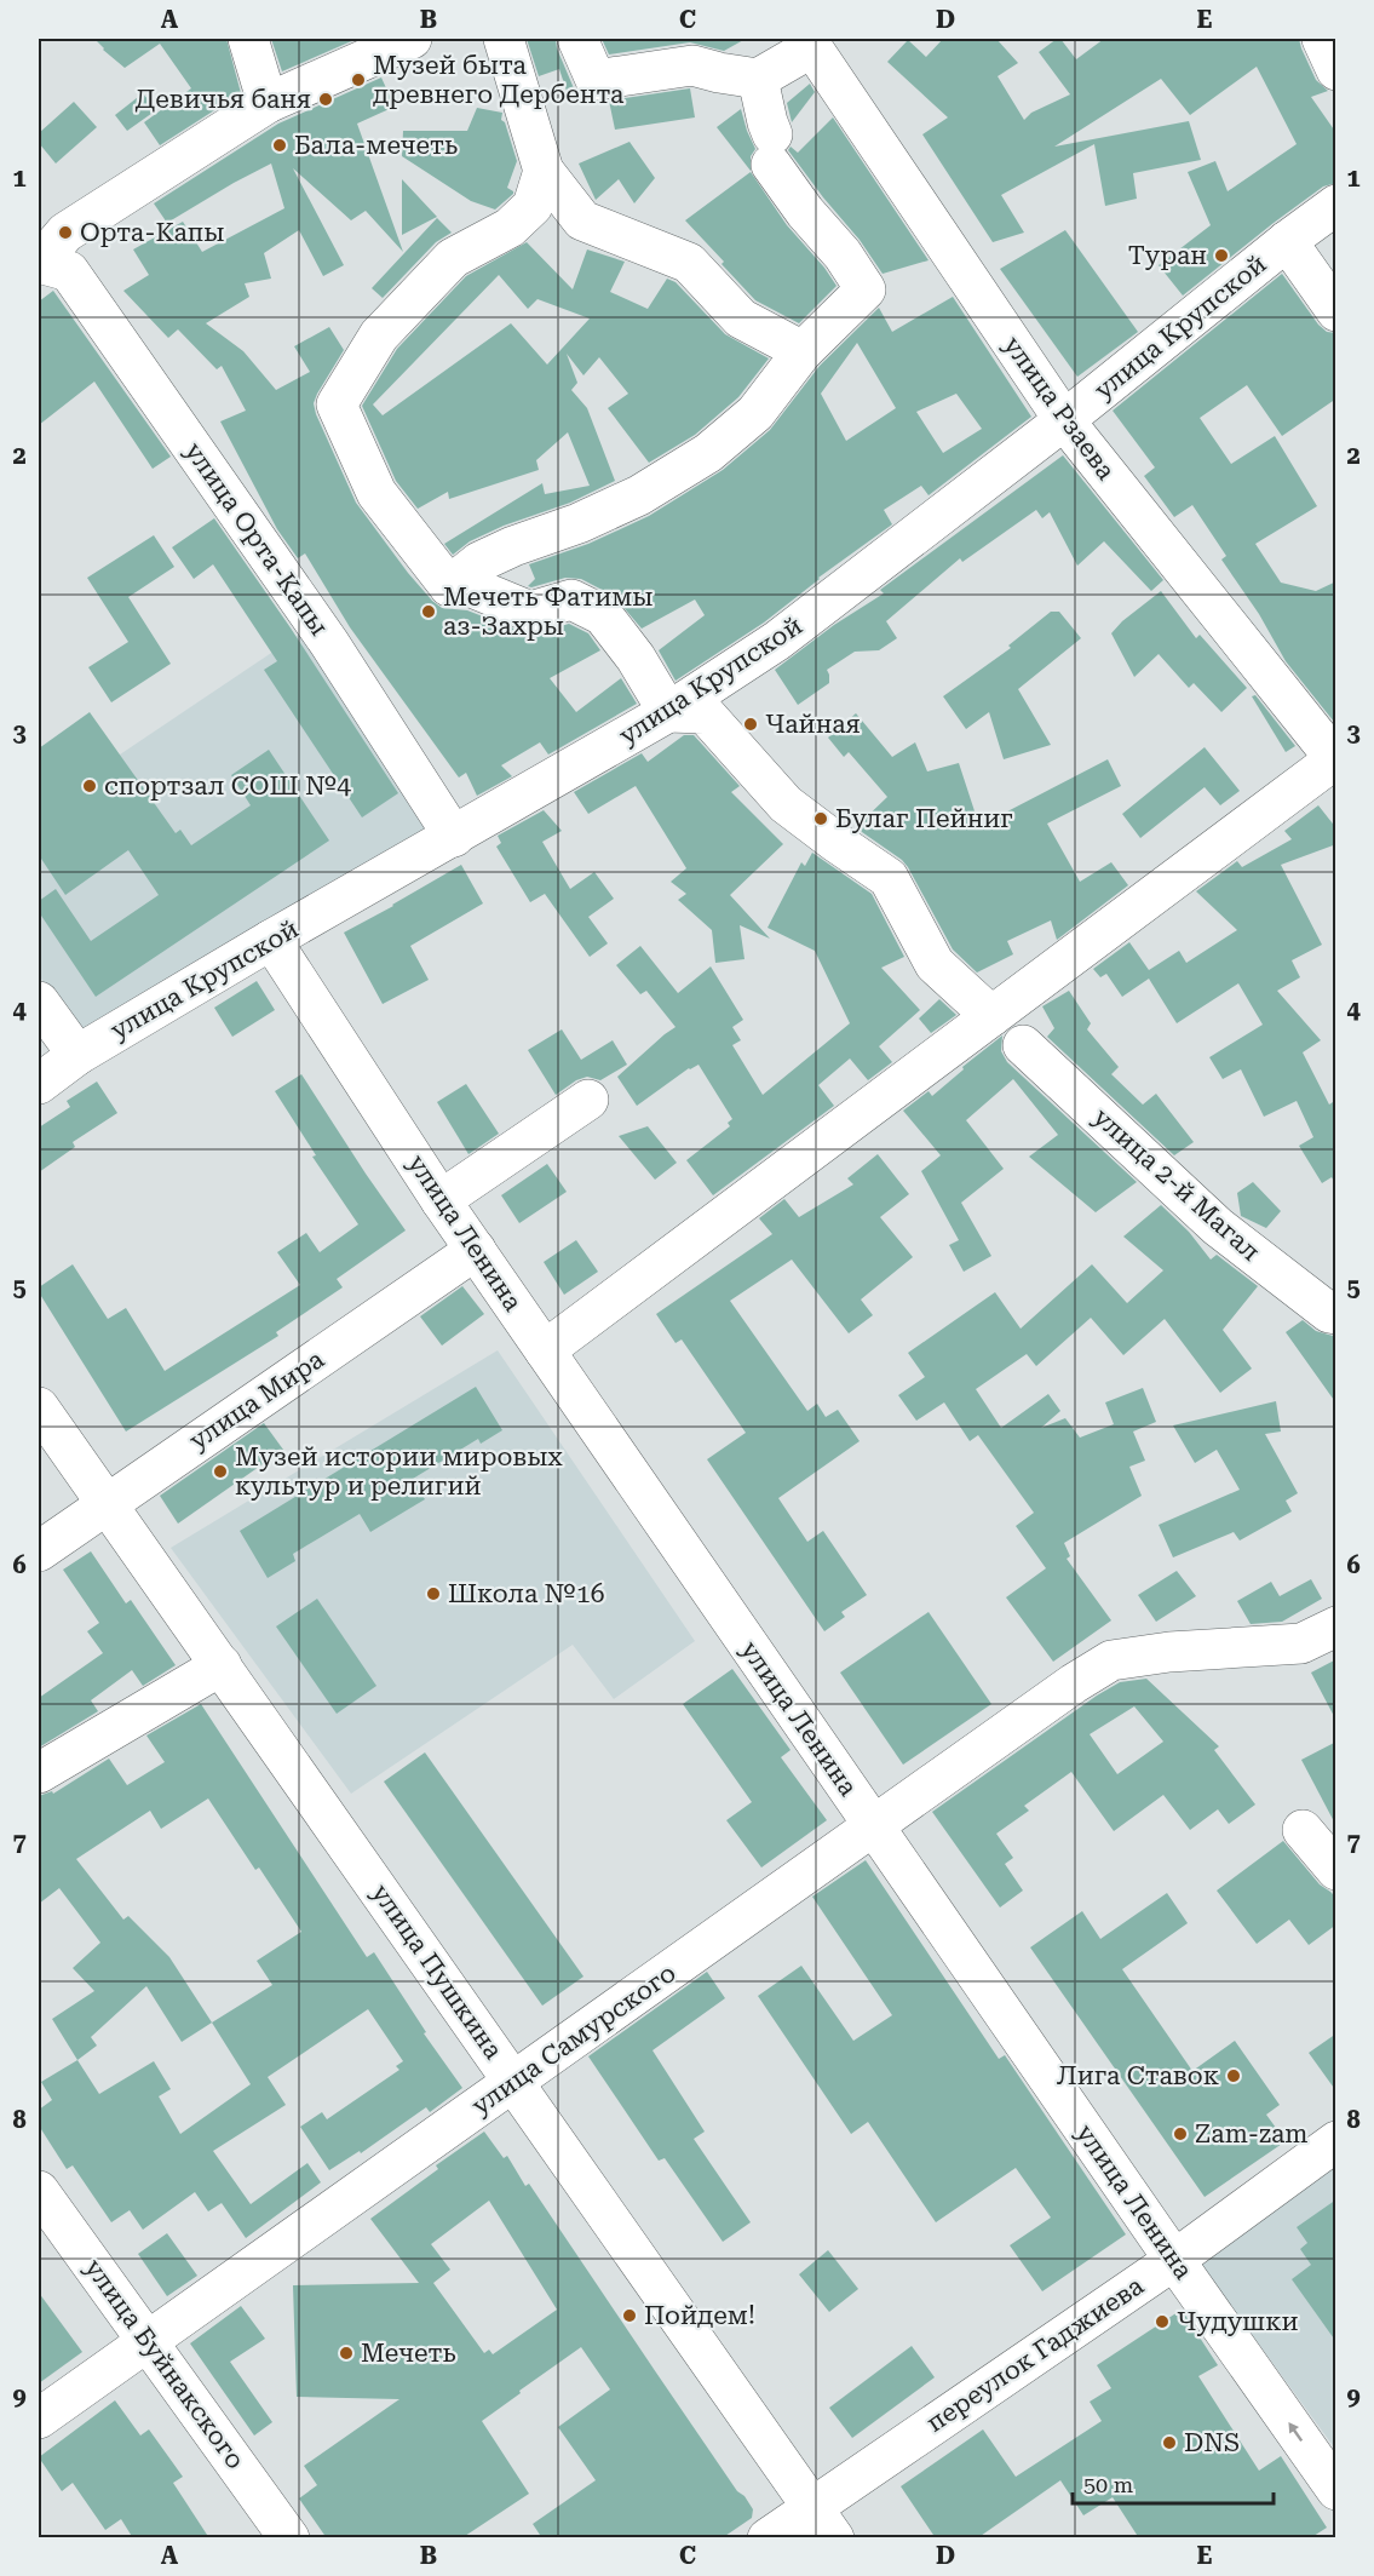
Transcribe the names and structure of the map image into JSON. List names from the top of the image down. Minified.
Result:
{"streets":{"street":["улица Крупской","улица Рзаева","улица Орта-Капы","улица 2-й Магал","улица Ленина","улица Мира","улица Пушкина","улица Самурского","переулок Гаджиева","улица Буйнакского"]},"crossings":[["улица Крупской","улица Рзаева"],["улица Крупской","улица Орта-Капы"],["улица Крупской","улица Ленина"],["улица Ленина","улица Мира"],["улица Ленина","улица Самурского"],["улица Ленина","переулок Гаджиева"],["улица Мира","улица Пушкина"],["улица Пушкина","улица Самурского"],["улица Пушкина","переулок Гаджиева"],["улица Самурского","улица Буйнакского"]],"places":["Музей быта древнего Дербента","Девичья баня","Бала-мечеть","Орта-Капы","Туран","Мечеть Фатимы аз-Захры","Чайная","спортзал СОШ №4","Булаг Пейниг","Музей истории мировых культур и религий","Школа №16","Лига Ставок","Zam-zam","Пойдем!","Чудушки","Мечеть","DNS"],"scale_bar":"50 m","grid":{"columns":["A","B","C","D","E"],"rows":["1","2","3","4","5","6","7","8","9"]}}
